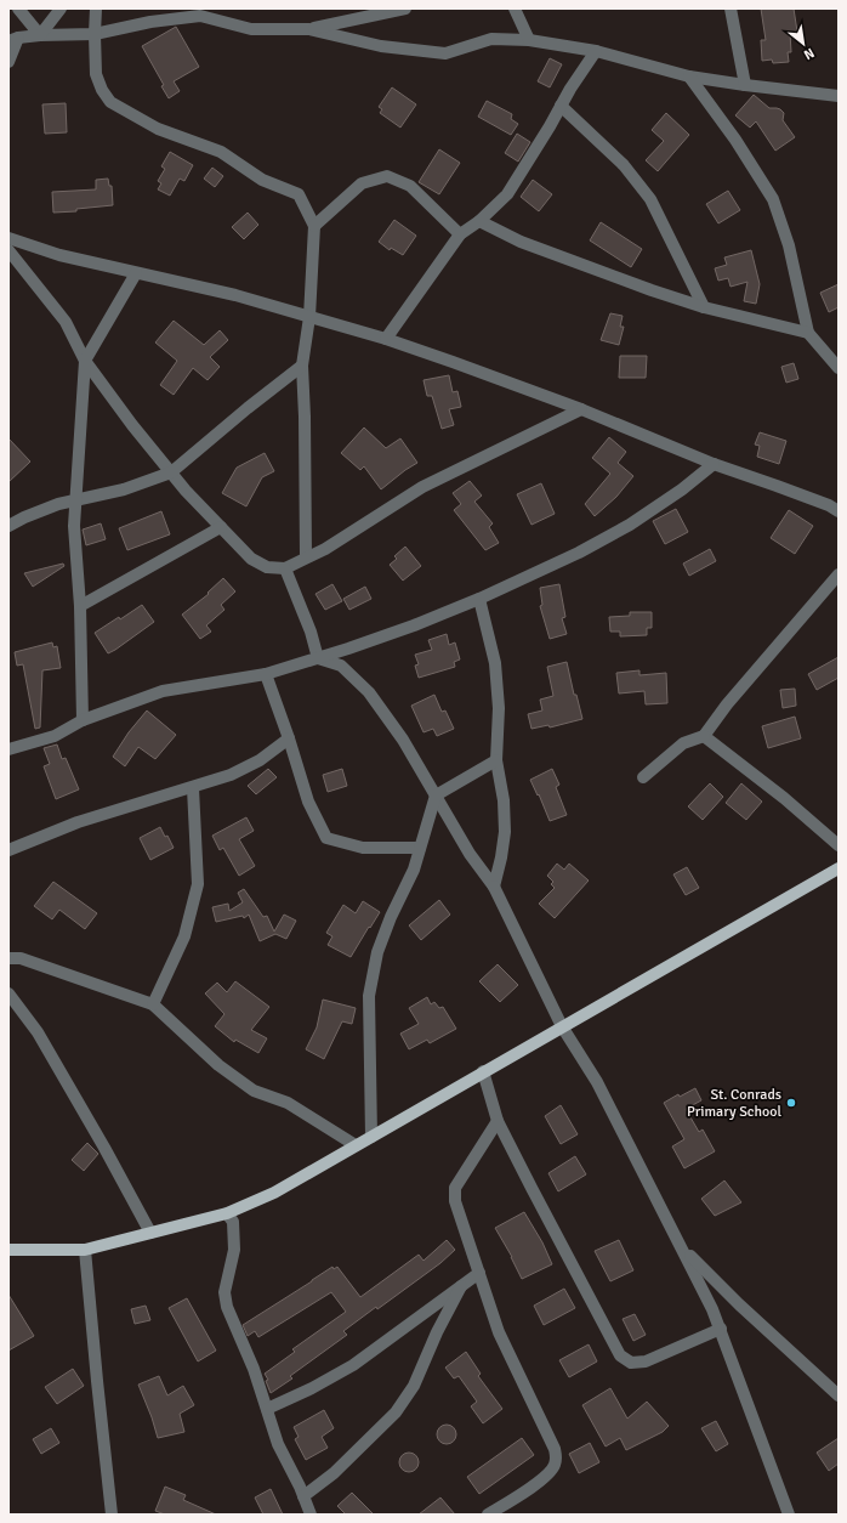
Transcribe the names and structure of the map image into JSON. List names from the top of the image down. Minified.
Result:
{"places":["St. Conrads Primary School"],"north":"bottom right"}
